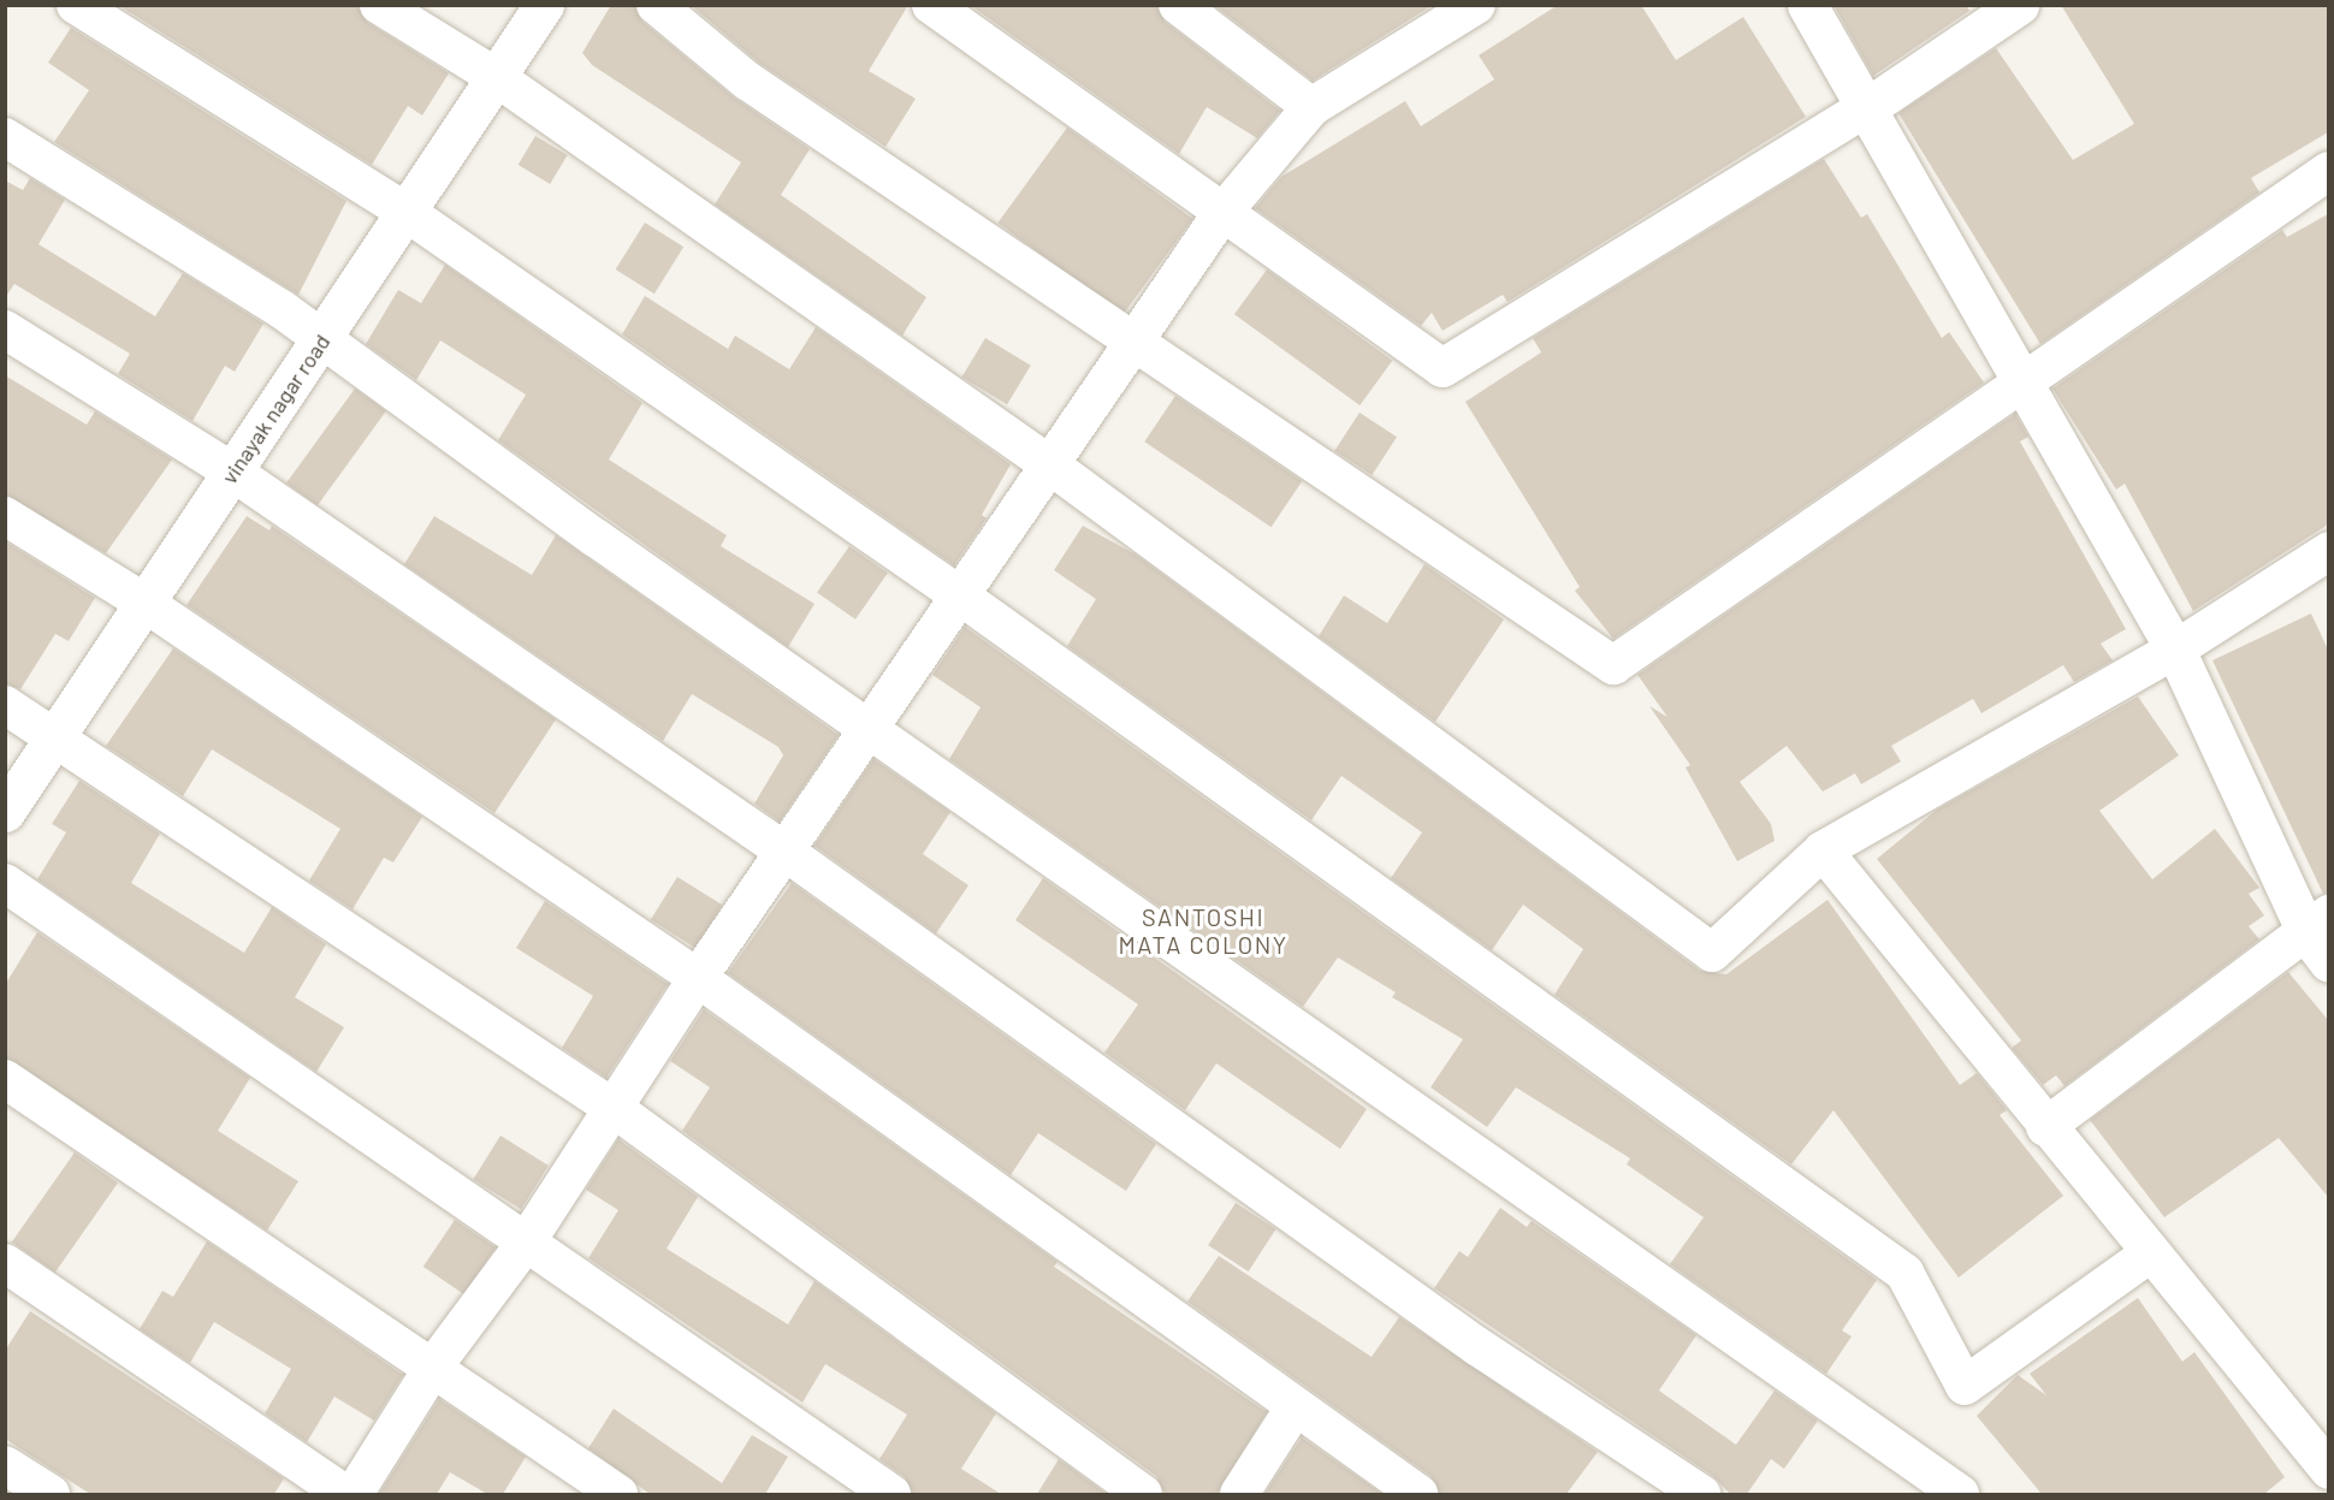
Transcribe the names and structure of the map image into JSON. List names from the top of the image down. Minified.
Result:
{"streets":{"street":["vinayak nagar road"]},"districts":["SANTOSHI MATA COLONY"]}
